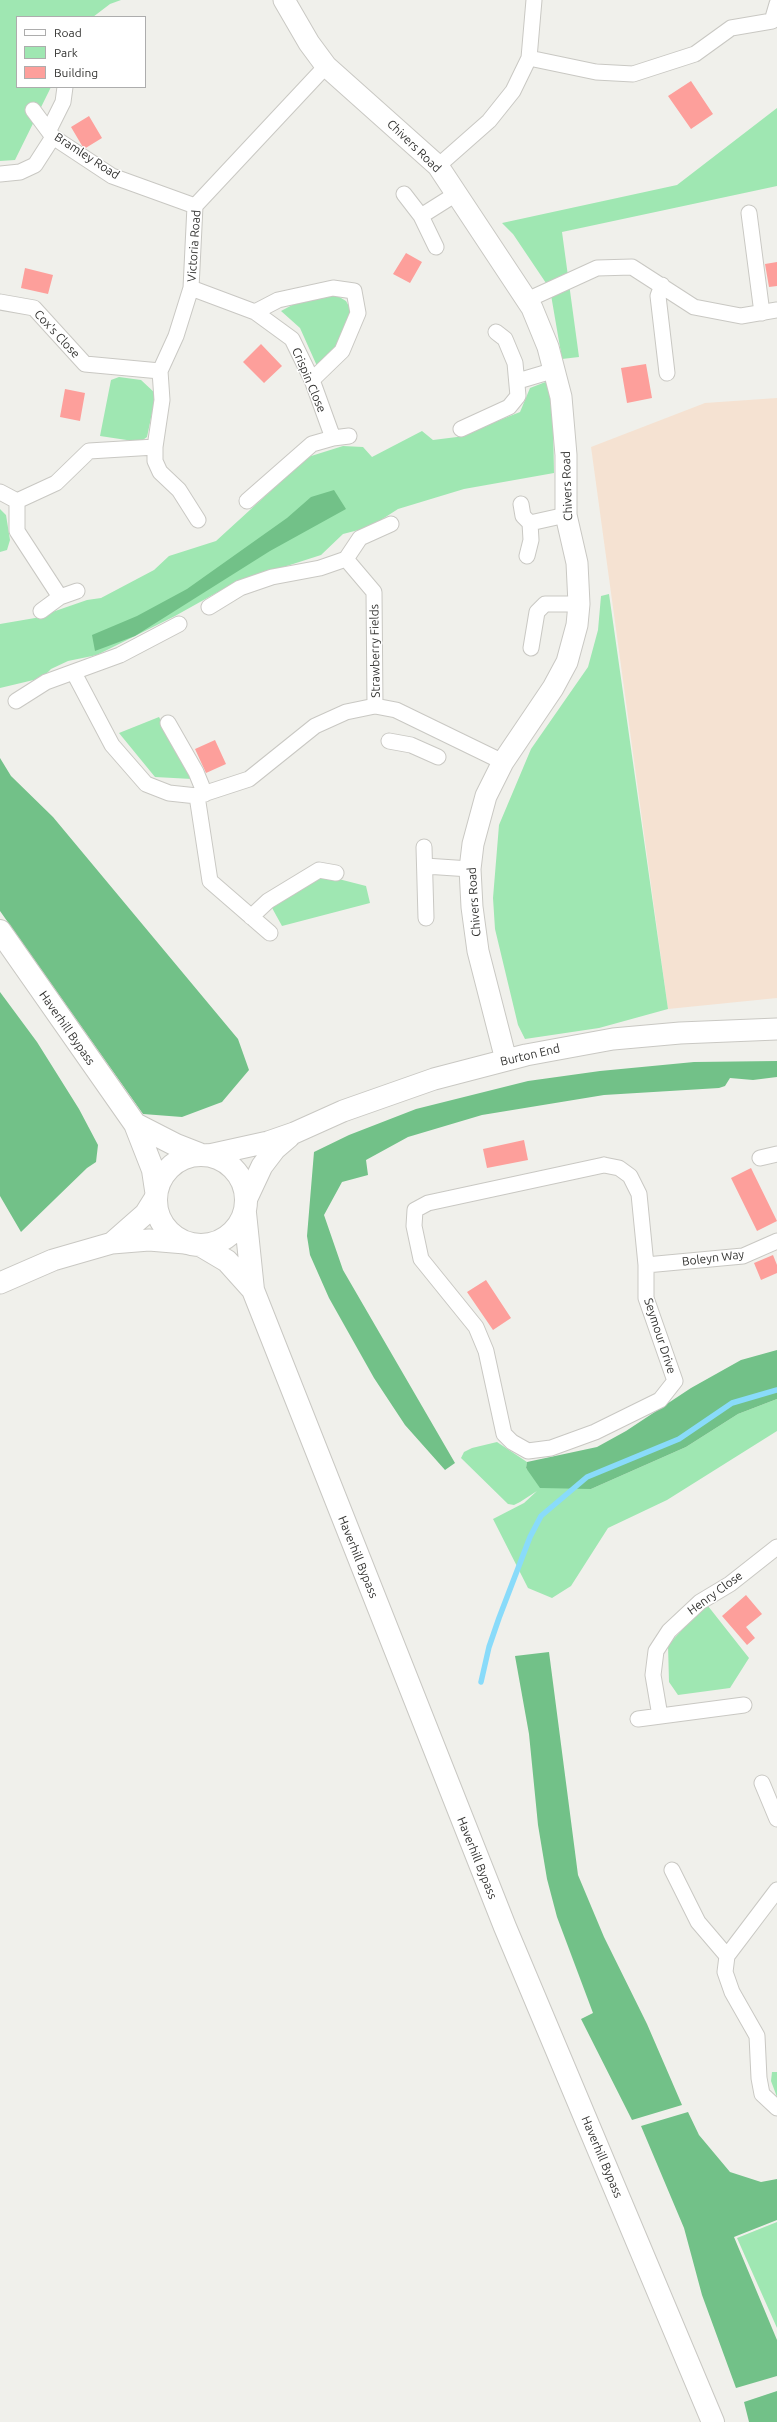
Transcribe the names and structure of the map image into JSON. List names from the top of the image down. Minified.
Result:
{"streets":{"main road":["Haverhill Bypass"],"street":["Chivers Road","Bramley Road","Victoria Road","Cox's Close","Crispin Close","Strawberry Fields","Burton End","Boleyn Way","Seymour Drive","Henry Close"]},"crossings":[["Chivers Road","Victoria Road"],["Chivers Road","Strawberry Fields"],["Chivers Road","Burton End"],["Bramley Road","Victoria Road"],["Victoria Road","Cox's Close"],["Victoria Road","Crispin Close"],["Haverhill Bypass","Burton End"],["Boleyn Way","Seymour Drive"]],"legend":["Road","Park","Building"]}
